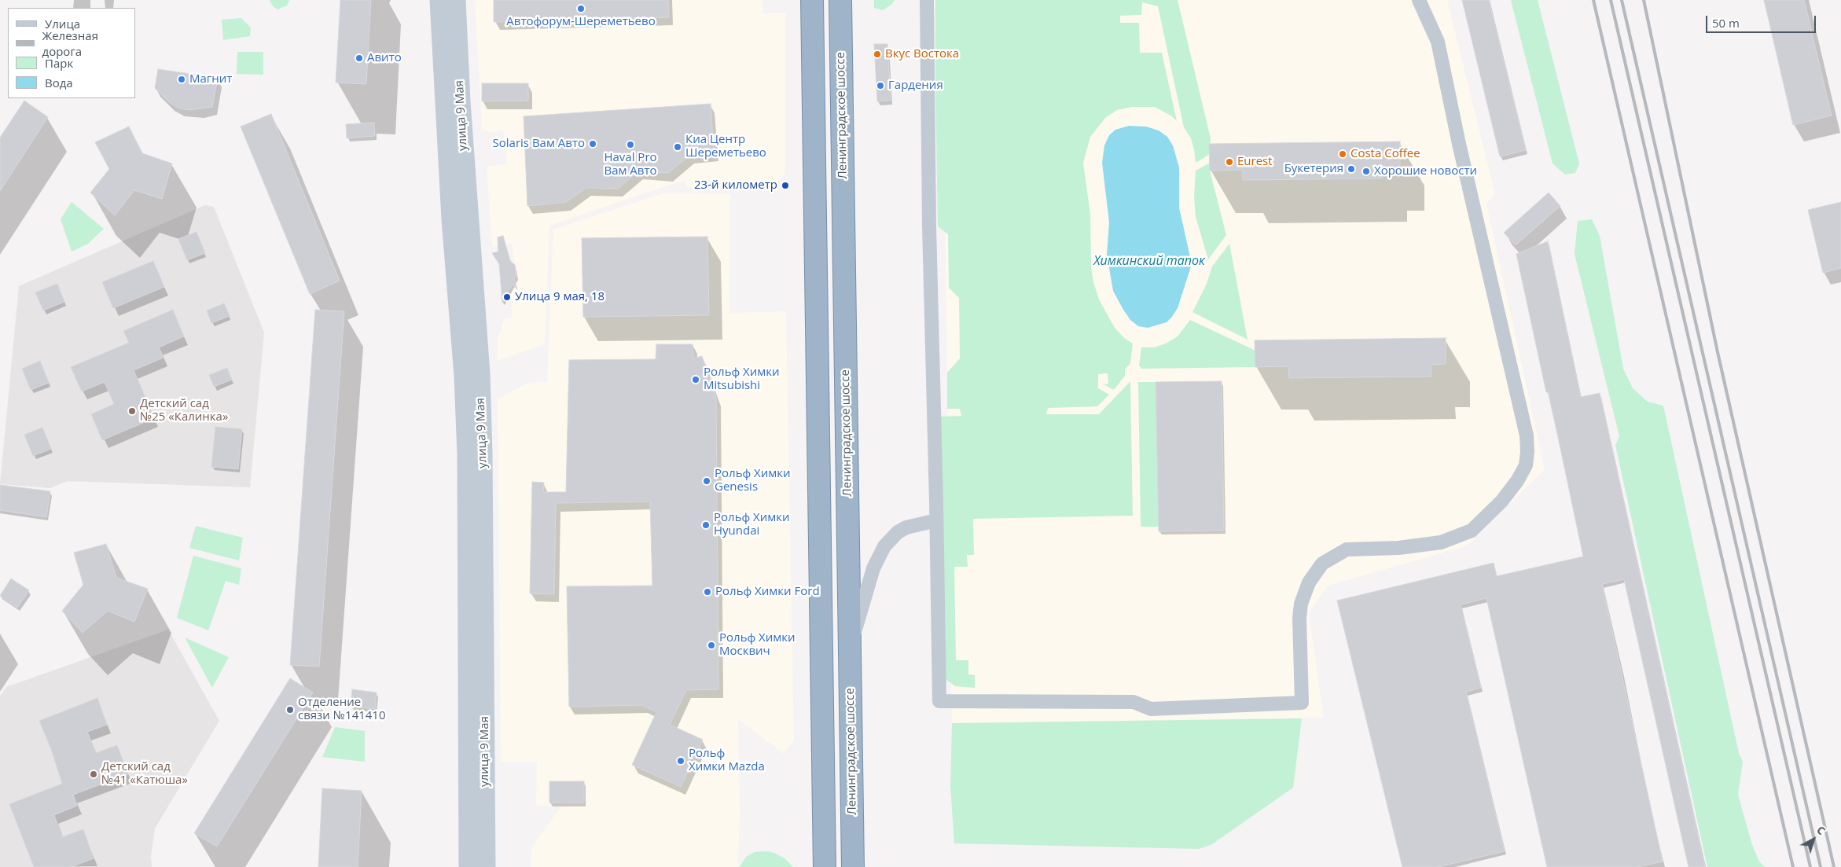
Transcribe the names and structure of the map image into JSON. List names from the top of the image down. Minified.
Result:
{"streets":{"highway":["Ленинградское шоссе"],"main road":["улица 9 Мая"]},"water":["Химкинский тапок"],"places":["Автофорум-Шереметьево","Вкус Востока","Авито","Магнит","Гардения","Solaris Вам Авто","Haval Pro Вам Авто","Киа Центр Шереметьево","Costa Coffee","Eurest","Букетерия","Хорошие новости","23-й километр","Улица 9 мая, 18","Рольф Химки Mitsubishi","Детский сад №25 «Калинка»","Рольф Химки Genesis","Рольф Химки Hyundai","Рольф Химки Ford","Рольф Химки Москвич","Отделение связи №141410","Рольф Химки Mazda","Детский сад №41 «Катюша»"],"legend":["Улица","Железная дорога","Парк","Вода"],"scale_bar":"50 m","north":"top right"}
